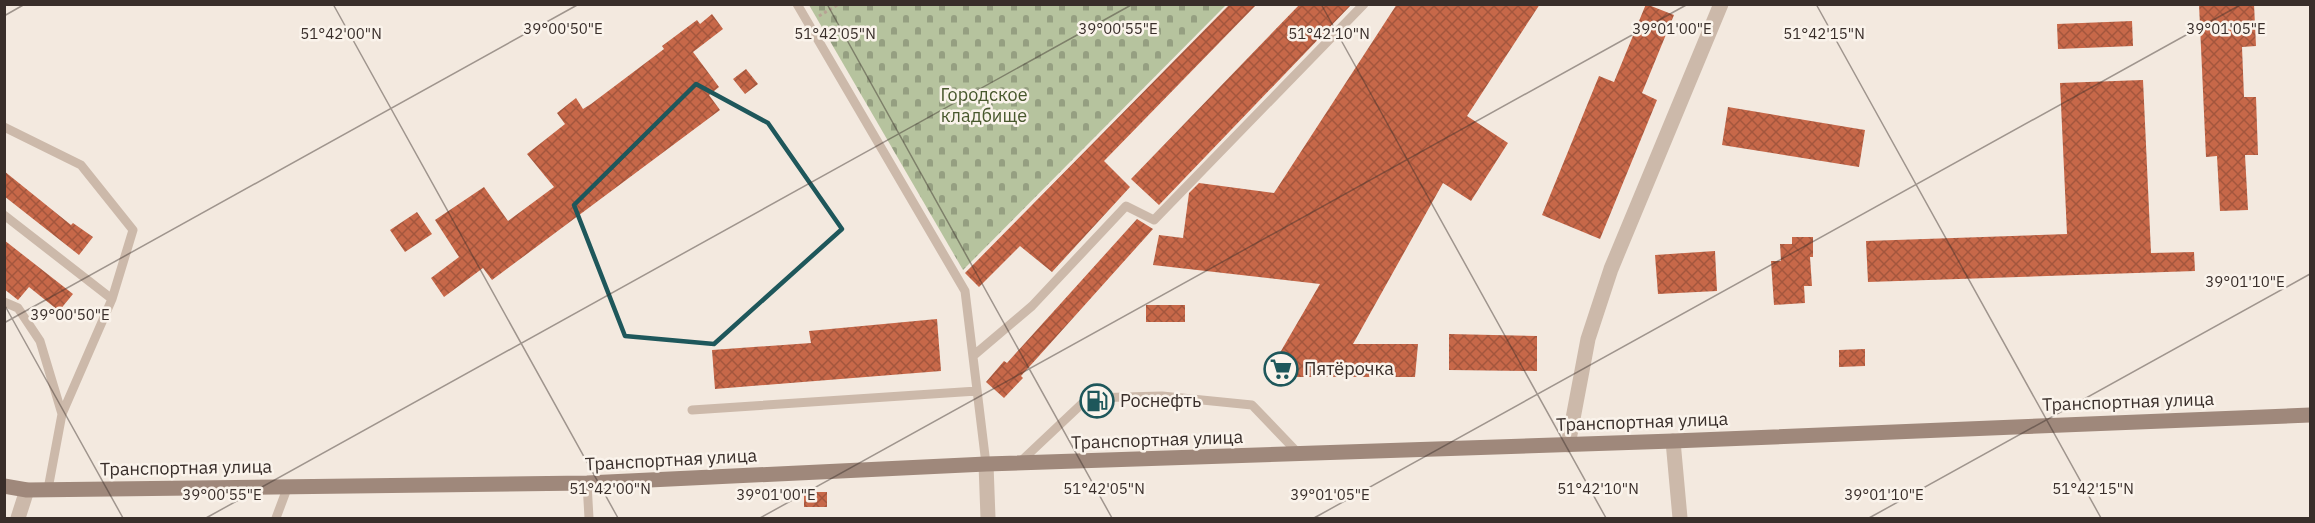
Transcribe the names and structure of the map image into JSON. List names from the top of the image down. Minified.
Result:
{"streets":{"main road":["Транспортная улица"]},"parks":["Городское кладбище"],"places":{"supermarket":["Пятёрочка"],"fuel station":["Роснефть"]},"coordinates":["39°00'50\"E","39°00'55\"E","39°01'00\"E","39°01'05\"E","51°42'00\"N","51°42'05\"N","51°42'10\"N","51°42'15\"N","39°01'10\"E"]}
